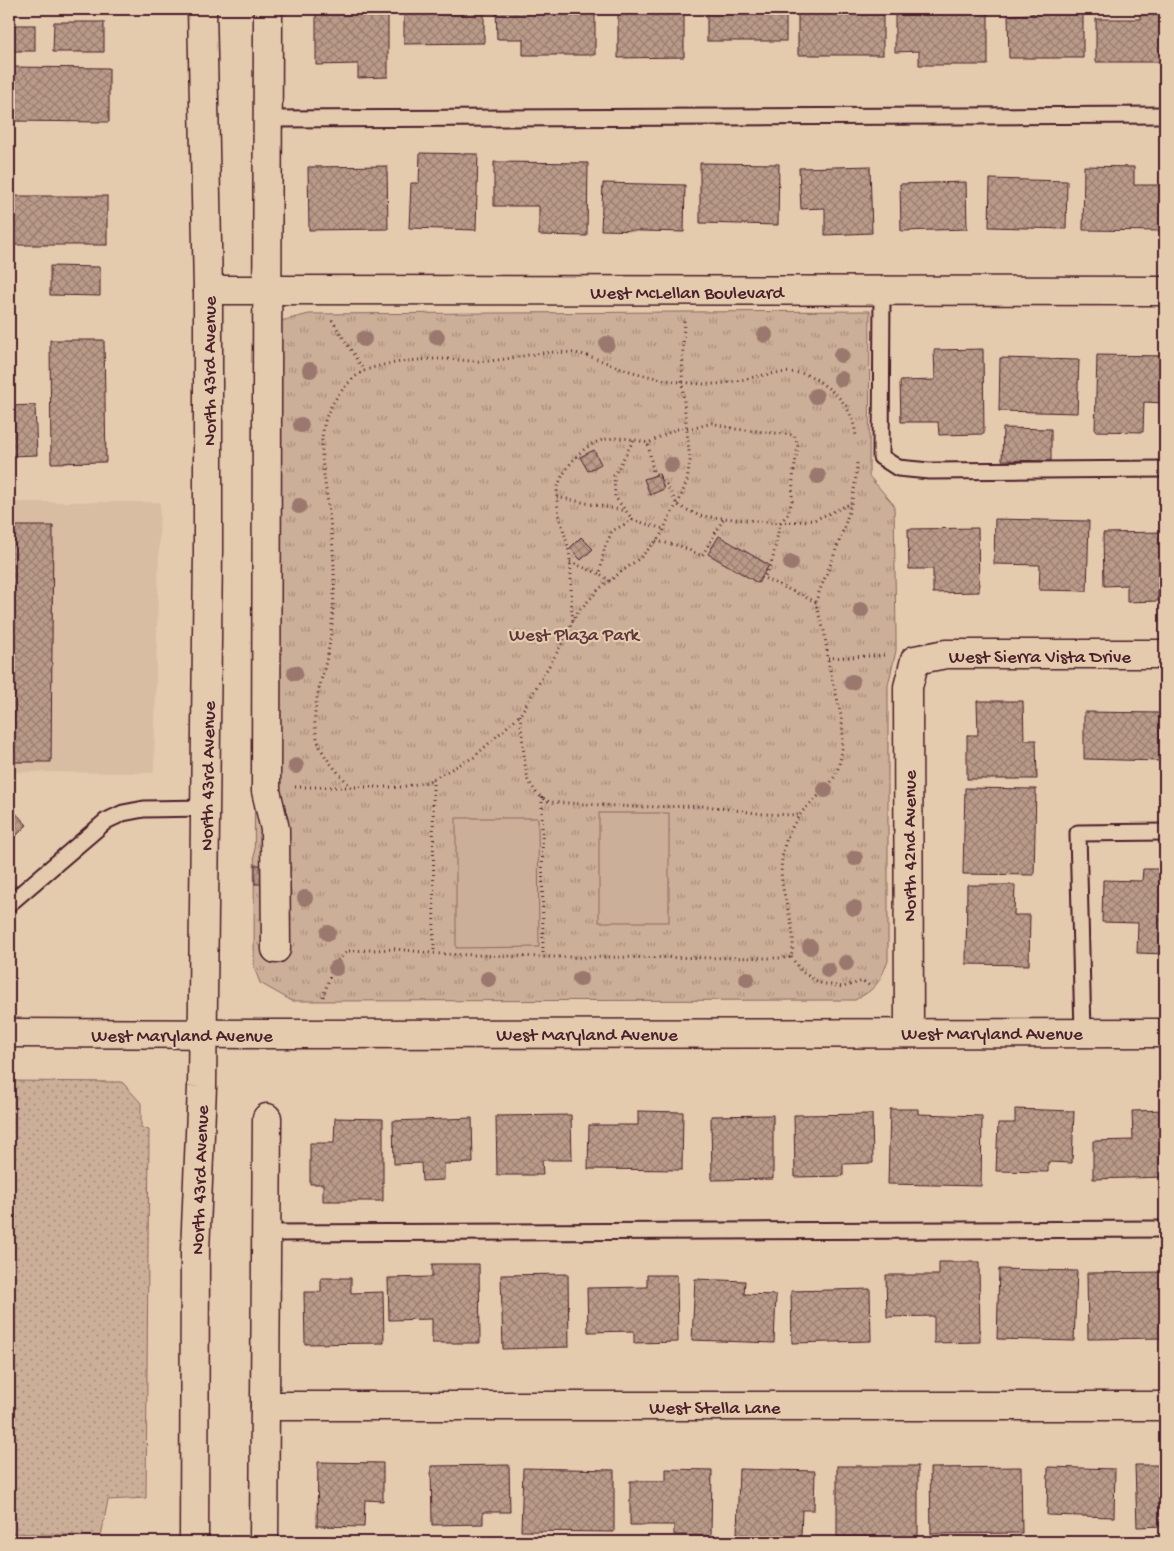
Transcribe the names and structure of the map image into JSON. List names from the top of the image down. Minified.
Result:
{"streets":{"street":["West McLellan Boulevard","North 43rd Avenue","West Sierra Vista Drive","North 42nd Avenue","West Maryland Avenue","West Stella Lane"]},"crossings":[["West McLellan Boulevard","North 43rd Avenue"],["North 43rd Avenue","West Maryland Avenue"],["West Sierra Vista Drive","North 42nd Avenue"],["North 42nd Avenue","West Maryland Avenue"]],"parks":["West Plaza Park"]}
